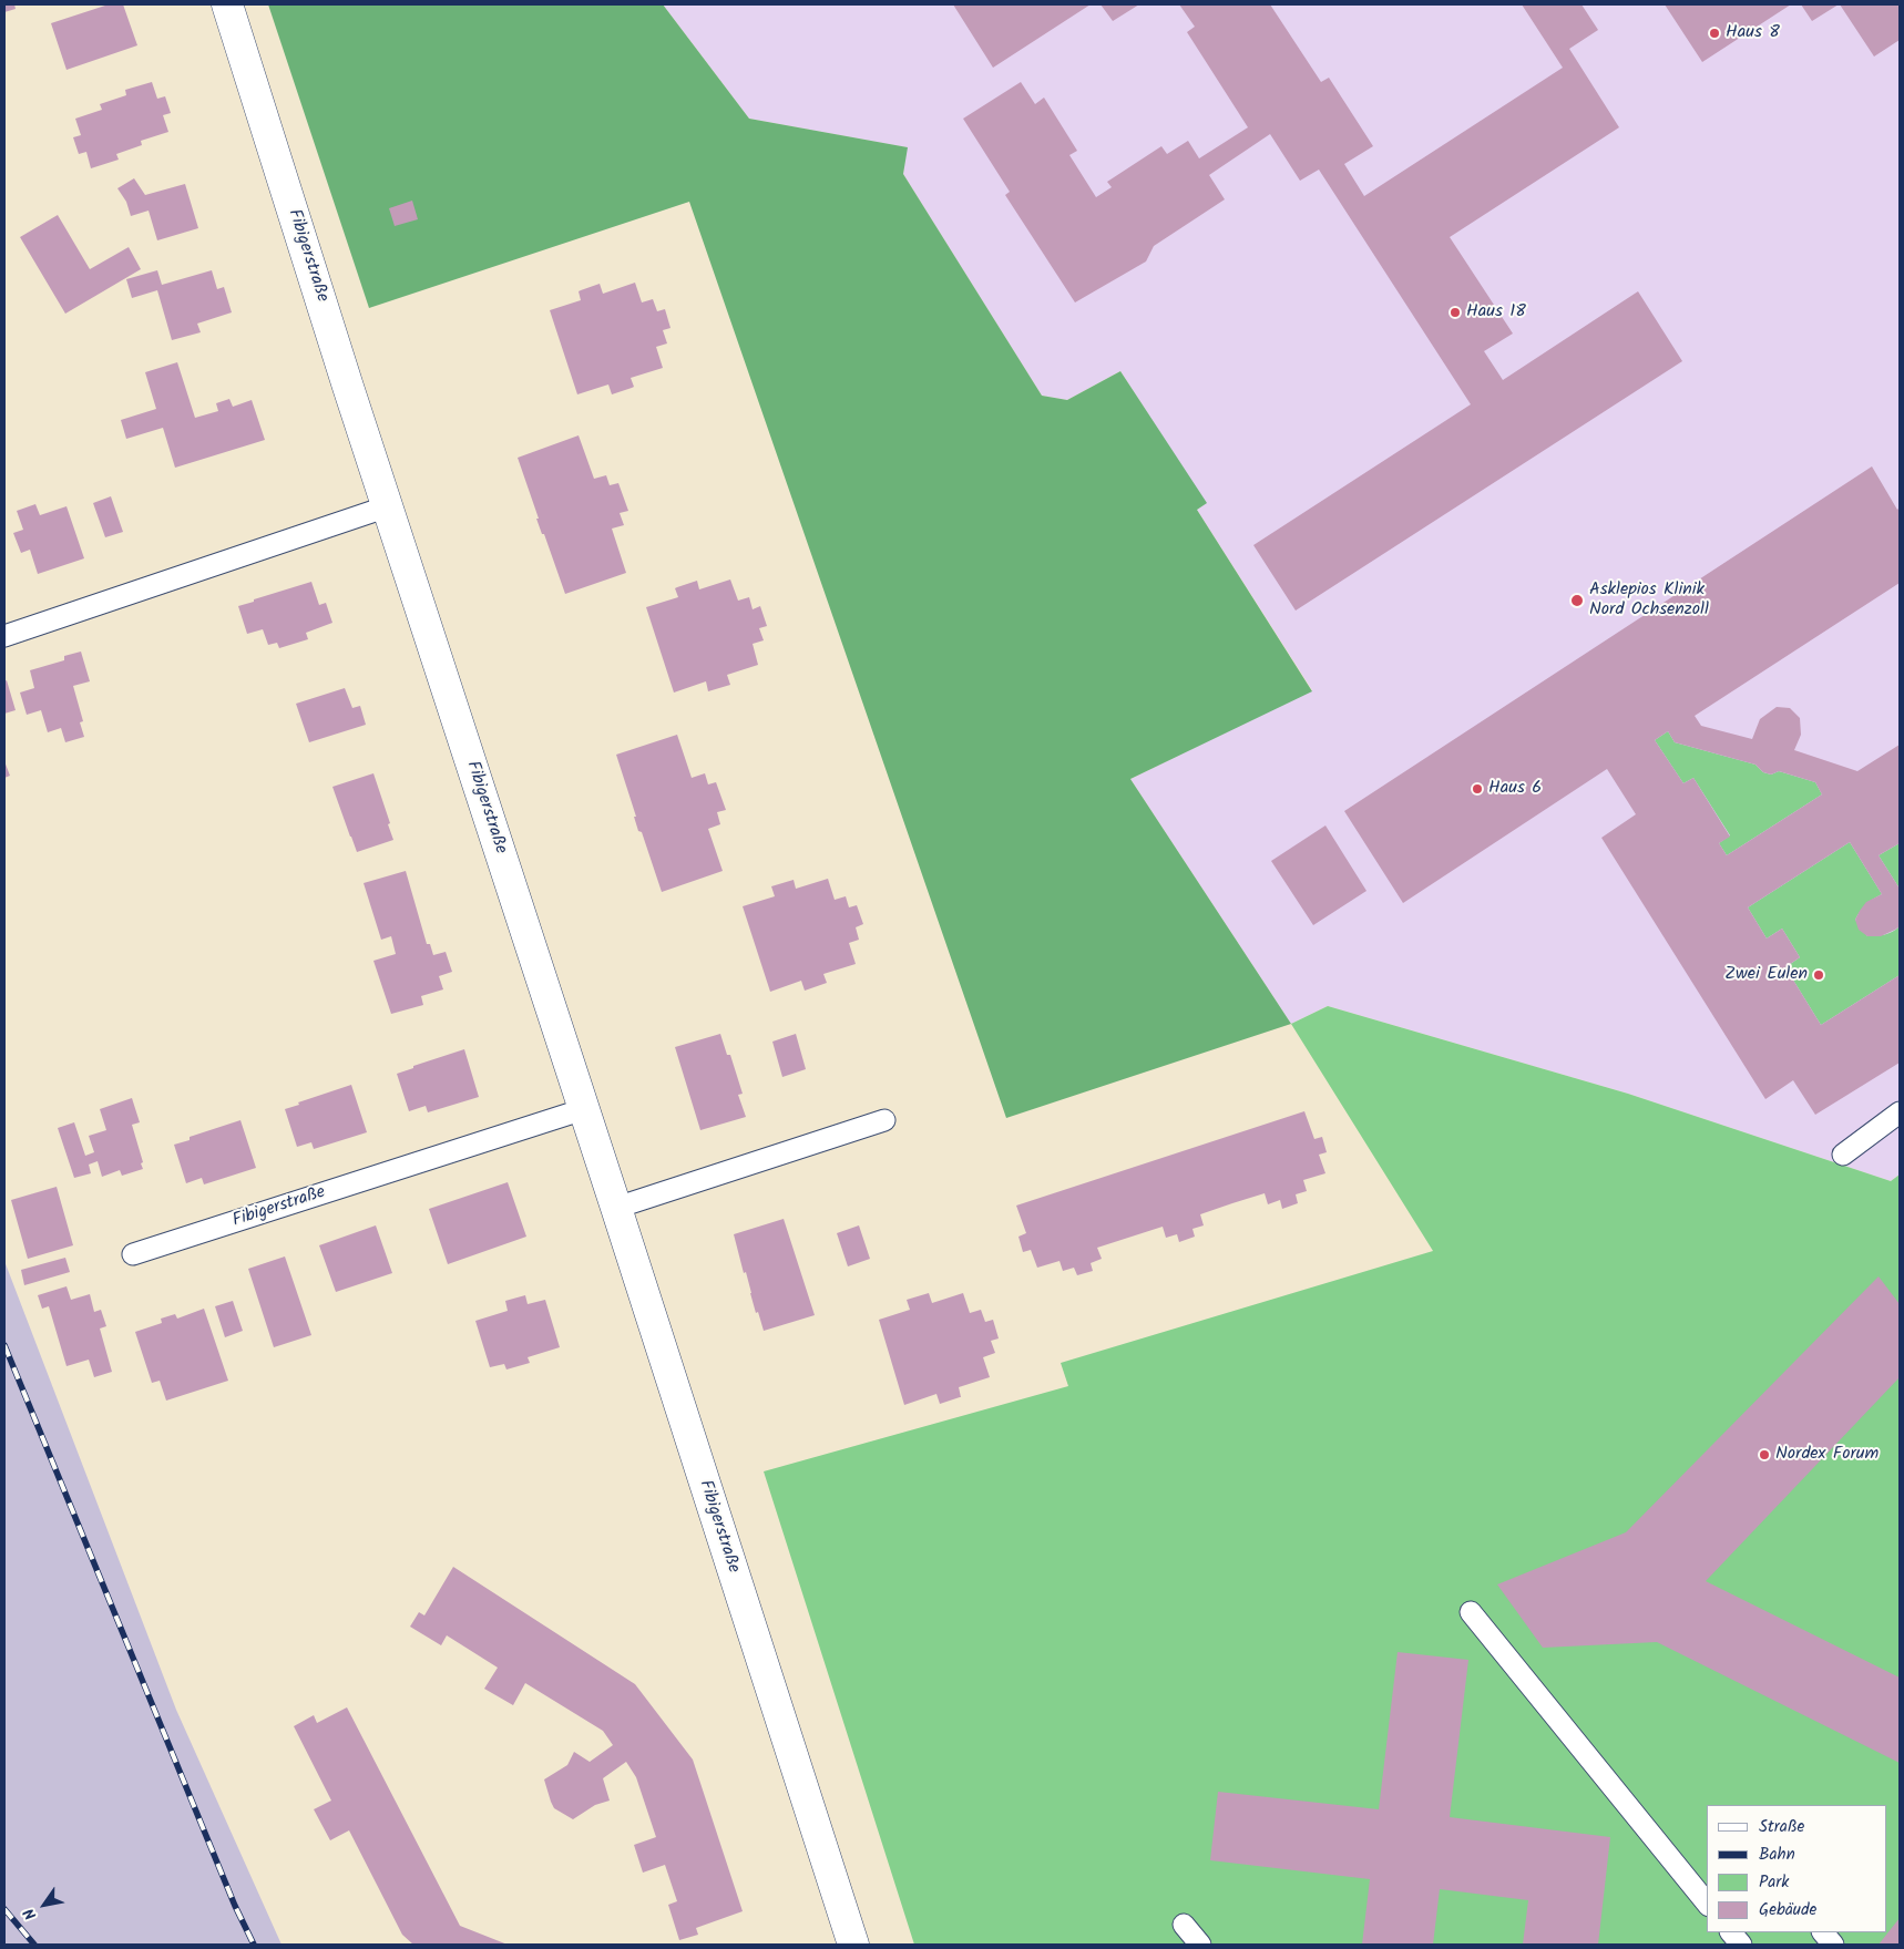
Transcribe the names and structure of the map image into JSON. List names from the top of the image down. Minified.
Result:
{"streets":{"street":["Fibigerstraße"]},"places":["Haus 8","Haus 18","Asklepios Klinik Nord Ochsenzoll","Haus 6","Zwei Eulen","Nordex Forum"],"legend":["Straße","Bahn","Park","Gebäude"],"north":"bottom left"}
